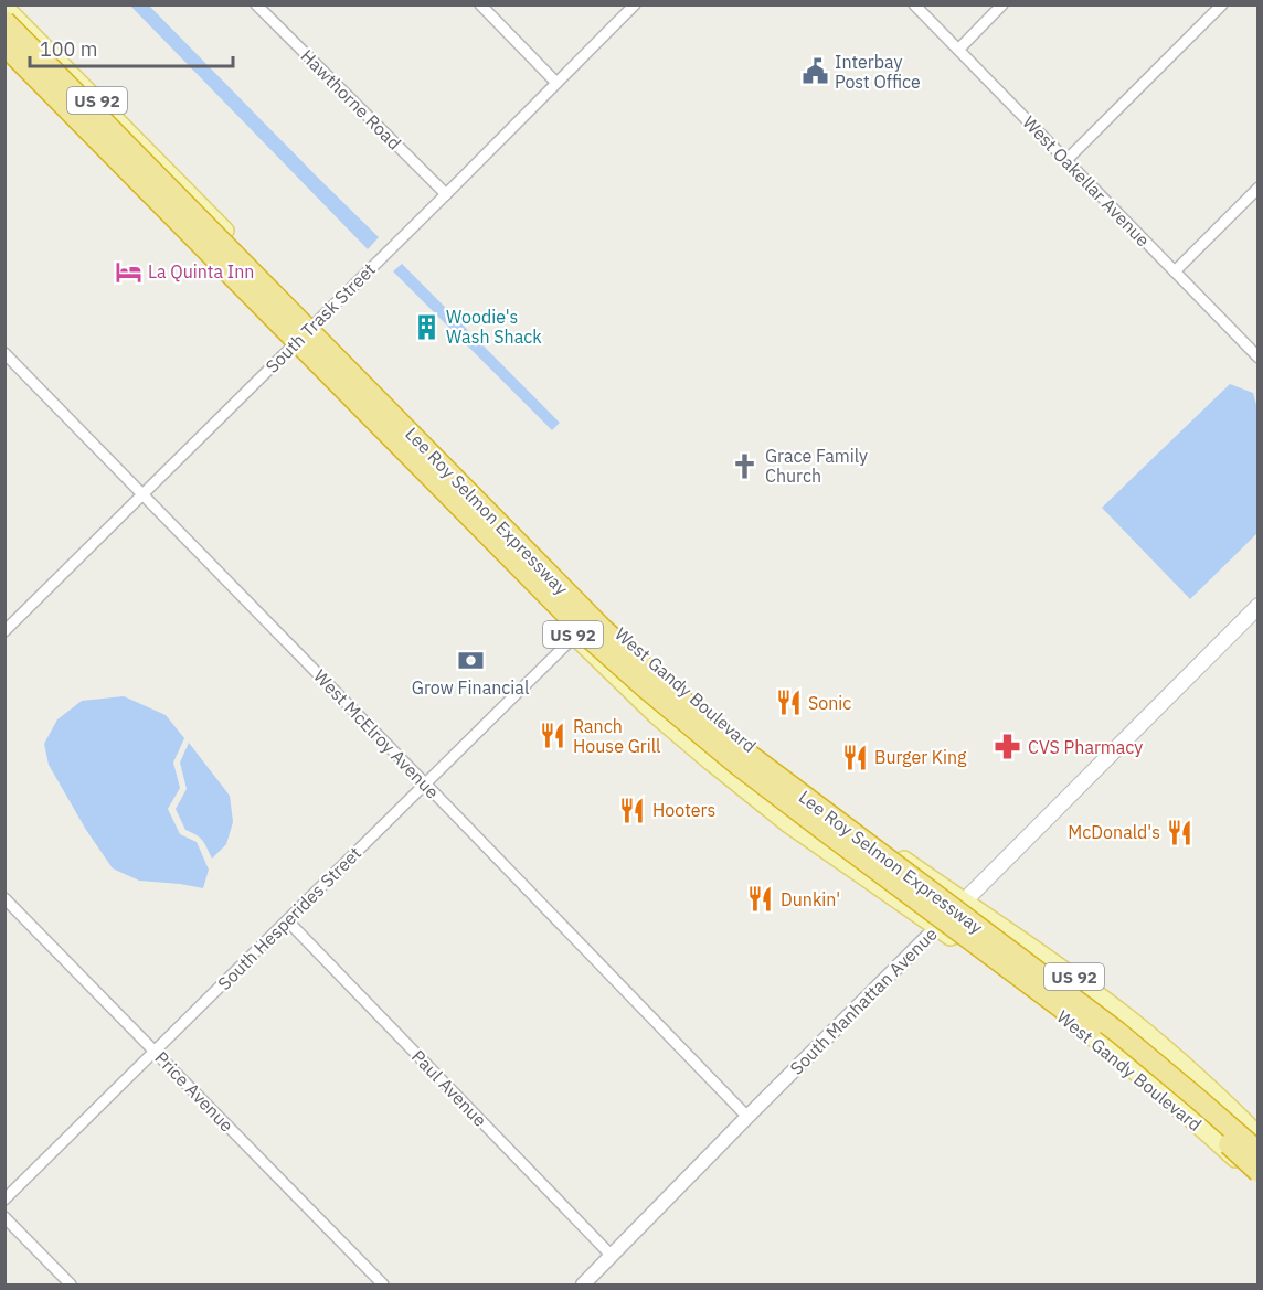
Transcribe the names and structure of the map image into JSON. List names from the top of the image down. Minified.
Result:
{"streets":{"highway":["Lee Roy Selmon Expressway"],"main road":["US 92","West Gandy Boulevard","South Manhattan Avenue"],"street":["Hawthorne Road","West Oakellar Avenue","South Trask Street","West McElroy Avenue","South Hesperides Street","Paul Avenue","Price Avenue"]},"crossings":[["Hawthorne Road","South Trask Street"],["South Trask Street","West Gandy Boulevard"],["South Trask Street","West McElroy Avenue"],["Lee Roy Selmon Expressway","West Gandy Boulevard"],["West Gandy Boulevard","South Hesperides Street"],["West Gandy Boulevard","South Manhattan Avenue"],["West McElroy Avenue","South Hesperides Street"],["West McElroy Avenue","South Manhattan Avenue"],["South Hesperides Street","Paul Avenue"],["South Hesperides Street","Price Avenue"],["South Manhattan Avenue","Paul Avenue"]],"places":{"public building":["Interbay Post Office"],"hotel":["La Quinta Inn"],"building":["Woodie's Wash Shack"],"church":["Grace Family Church"],"bank":["Grow Financial"],"restaurant":["Sonic","Ranch House Grill","Burger King","Hooters","McDonald's","Dunkin'"],"pharmacy":["CVS Pharmacy"]},"scale_bar":"100 m"}
